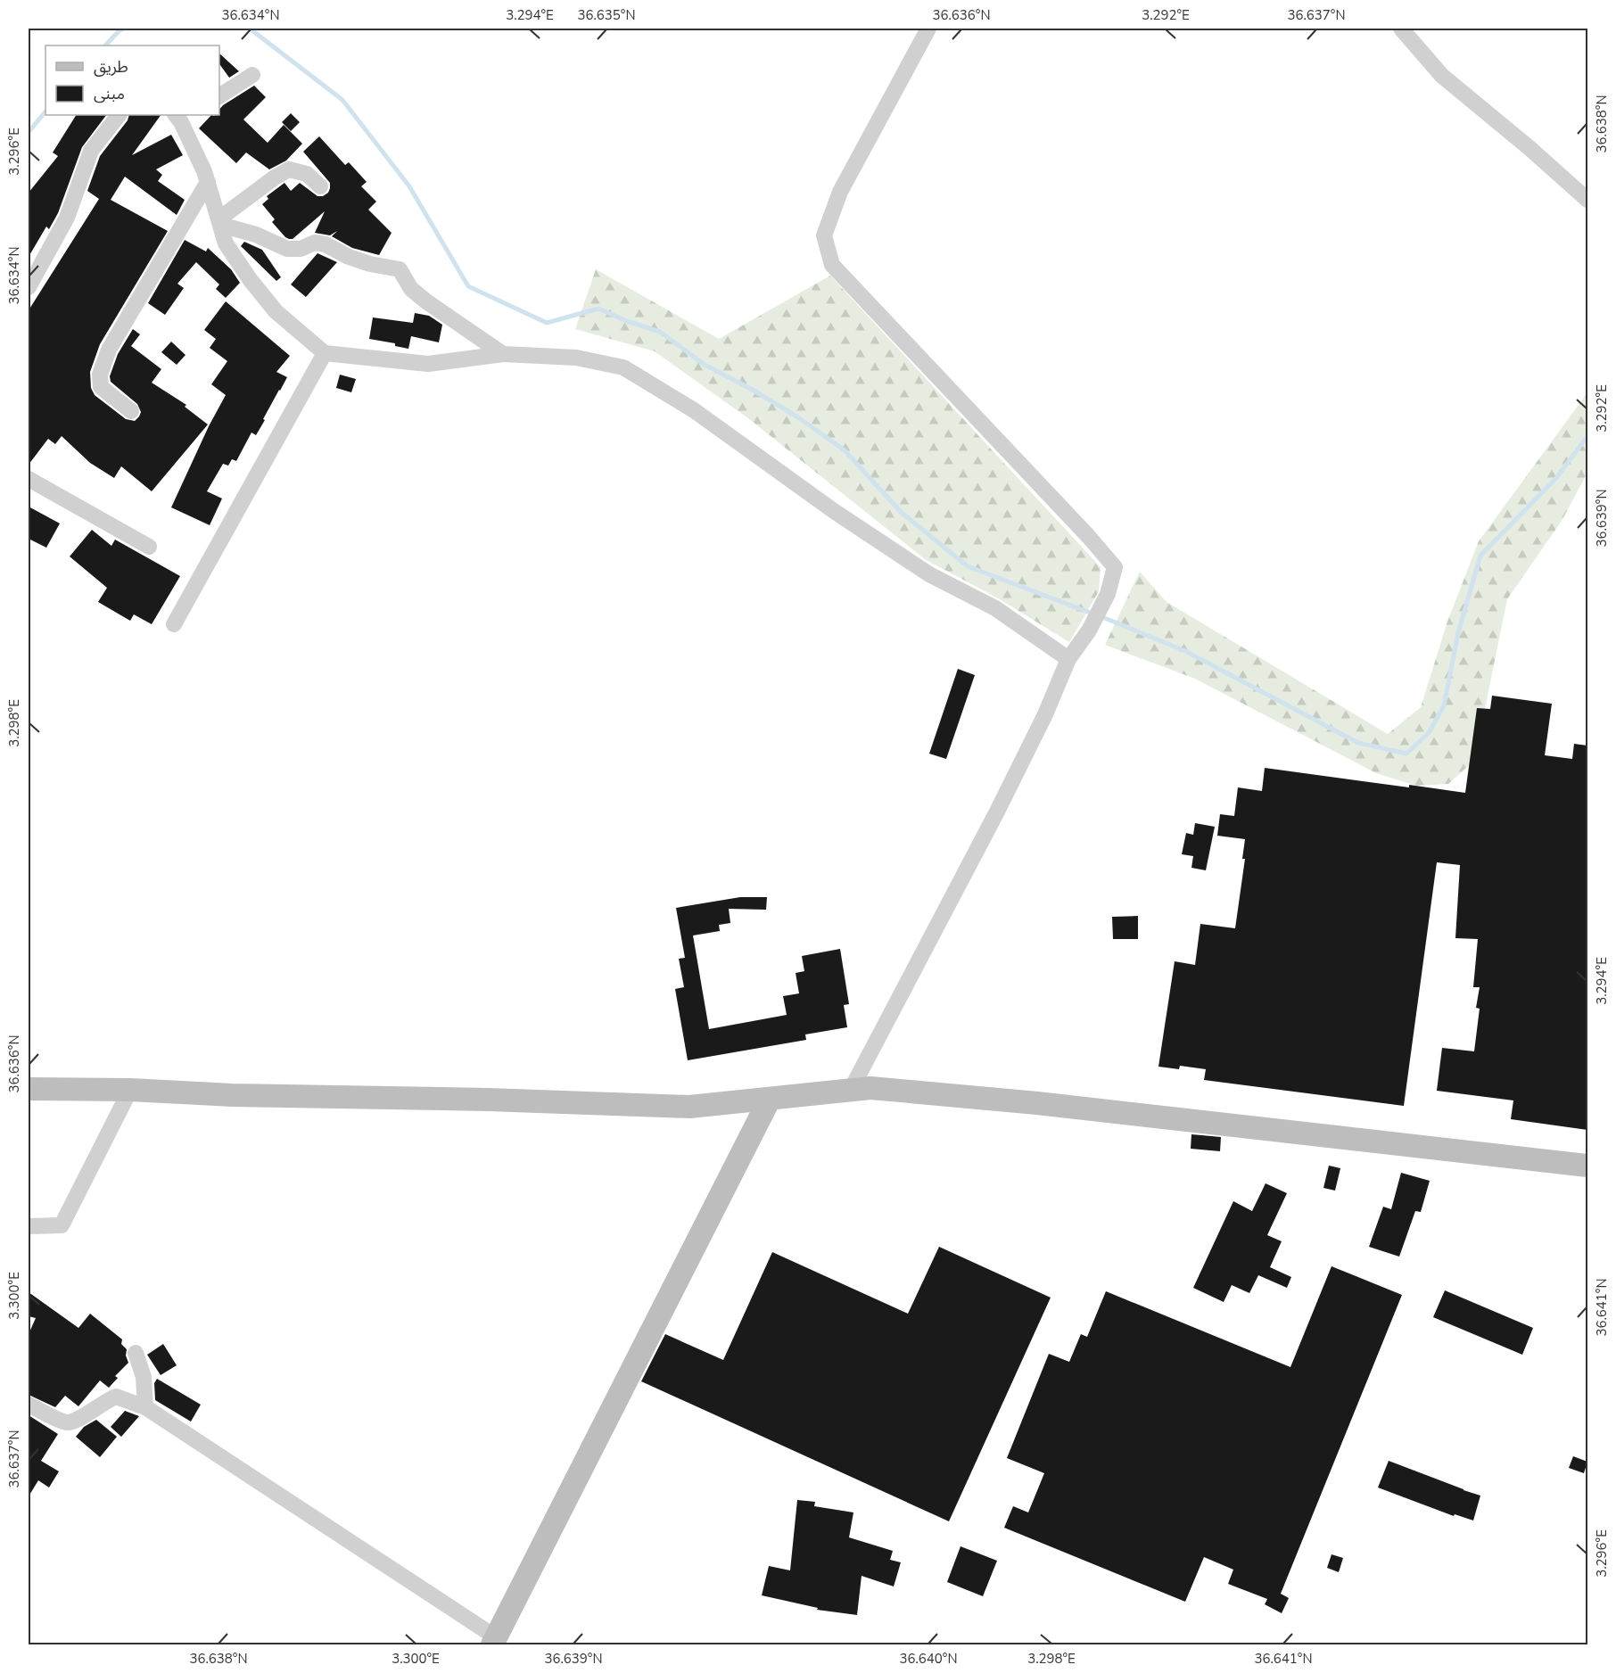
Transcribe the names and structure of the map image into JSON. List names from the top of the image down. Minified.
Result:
{"legend":["طريق","مبنى"],"coordinates":["36.634°N","3.294°E","36.635°N","36.636°N","3.292°E","36.637°N","36.638°N","3.296°E","36.639°N","3.298°E","3.300°E","36.641°N","36.640°N"]}
